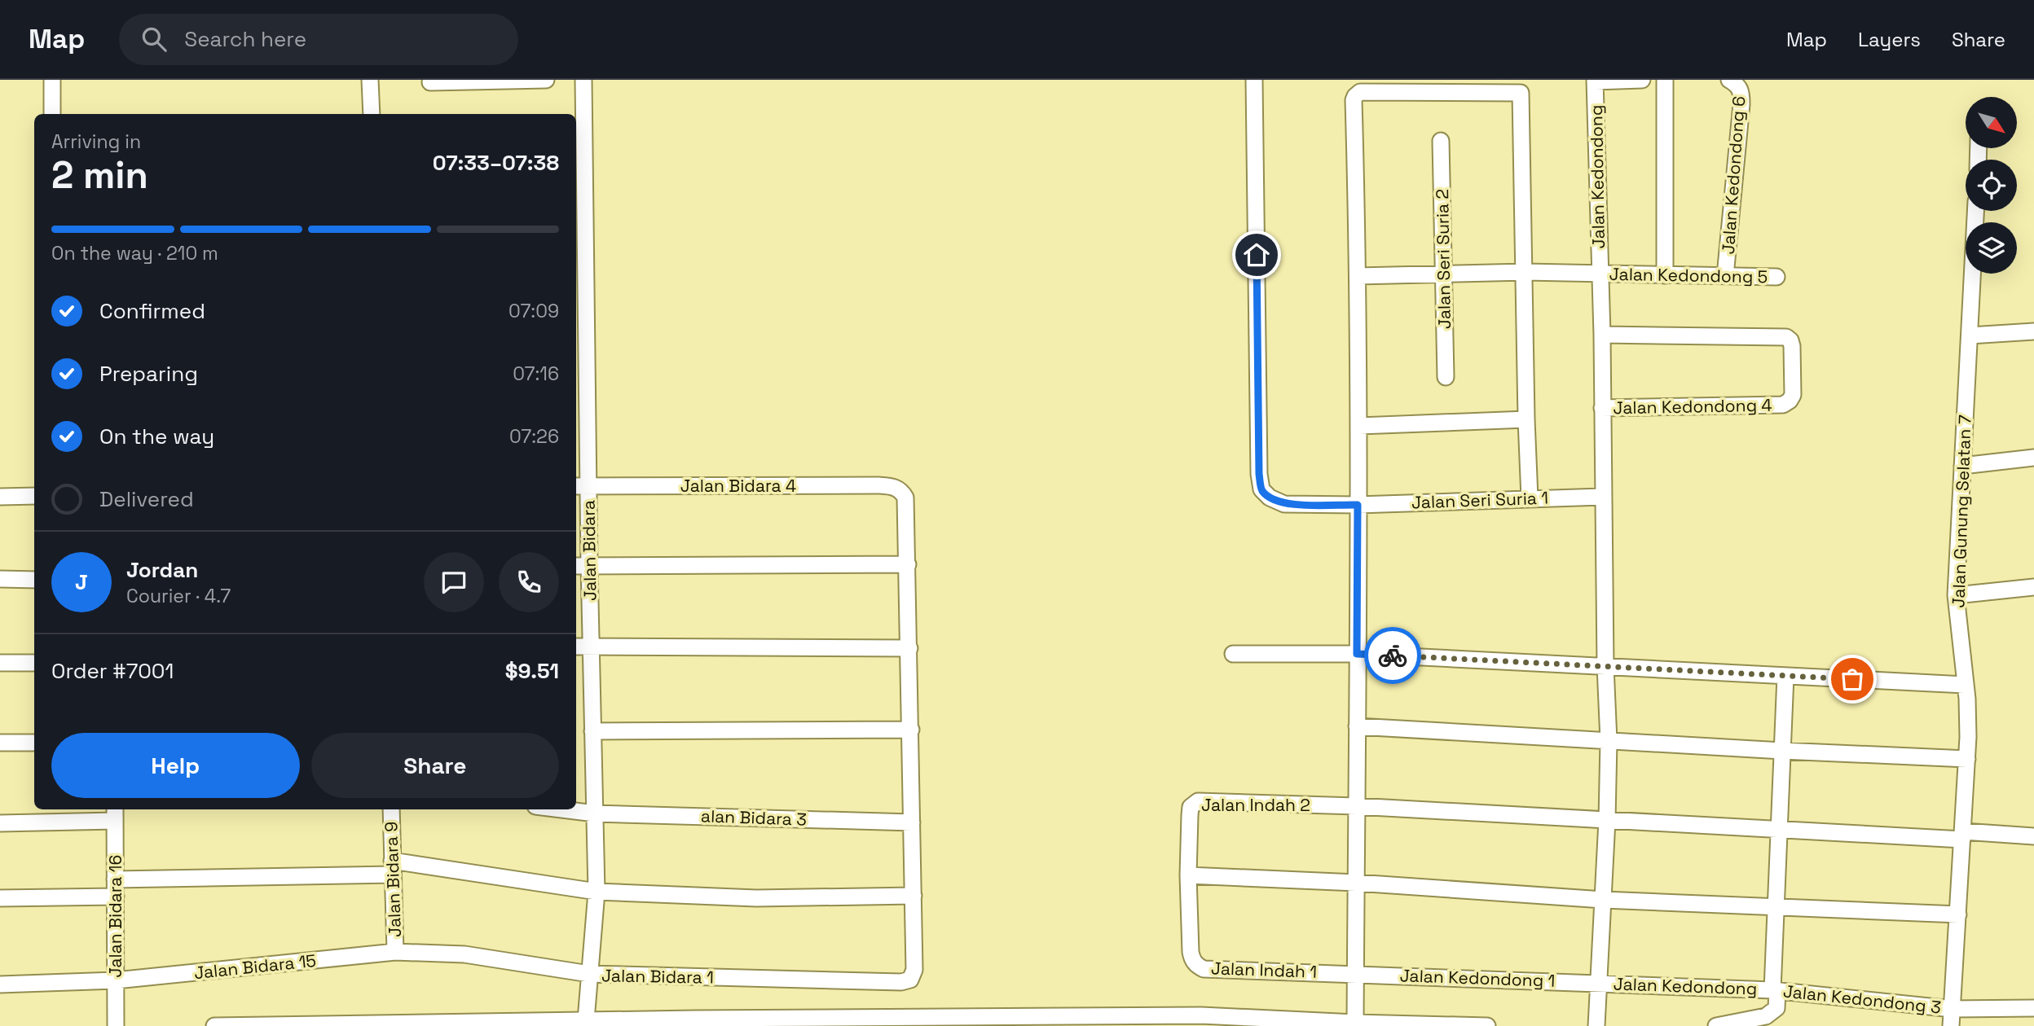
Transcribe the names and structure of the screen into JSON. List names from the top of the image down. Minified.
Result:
{"streets":{"street":["Jalan Kedondong 6","Jalan Kedondong","Jalan Seri Suria 2","Jalan Kedondong 5","Jalan Kedondong 4","Jalan Bidara 4","Jalan Seri Suria 1","Jalan Gunung Selatan 7","Jalan Bidara","Jalan Indah 2","alan Bidara 3","Jalan Bidara 9","Jalan Bidara 16","Jalan Bidara 15","Jalan Indah 1","Jalan Bidara 1","Jalan Kedondong 1","Jalan Kedondong 3"]},"crossings":[["Jalan Kedondong 6","Jalan Kedondong 5"],["Jalan Kedondong","Jalan Kedondong 5"],["Jalan Kedondong","Jalan Kedondong 4"],["Jalan Kedondong","Jalan Seri Suria 1"],["Jalan Kedondong","Jalan Kedondong 1"],["Jalan Kedondong","Jalan Kedondong 3"],["Jalan Seri Suria 2","Jalan Kedondong 5"],["Jalan Bidara 4","Jalan Bidara"],["Jalan Gunung Selatan 7","Jalan Kedondong 3"],["Jalan Bidara","alan Bidara 3"],["Jalan Bidara","Jalan Bidara 1"],["Jalan Indah 2","Jalan Indah 1"],["Jalan Bidara 9","Jalan Bidara 15"],["Jalan Bidara 9","Jalan Bidara 1"],["Jalan Bidara 16","Jalan Bidara 15"],["Jalan Bidara 15","Jalan Bidara 1"],["Jalan Indah 1","Jalan Kedondong 1"]],"north":"bottom right","page":{"header":"Map","search":"Search here","nav":["Map","Layers","Share"],"heading":["2 min","Arriving in","07:33–07:38"],"panel":["Jordan","Courier · 4.7","Order #7001","$9.51"],"bar":"On the way · 210 m","list":[["Confirmed","07:09"],["Preparing","07:16"],["On the way","07:26"],"Delivered"],"round":"J","buttons":["Help","Share"]}}
